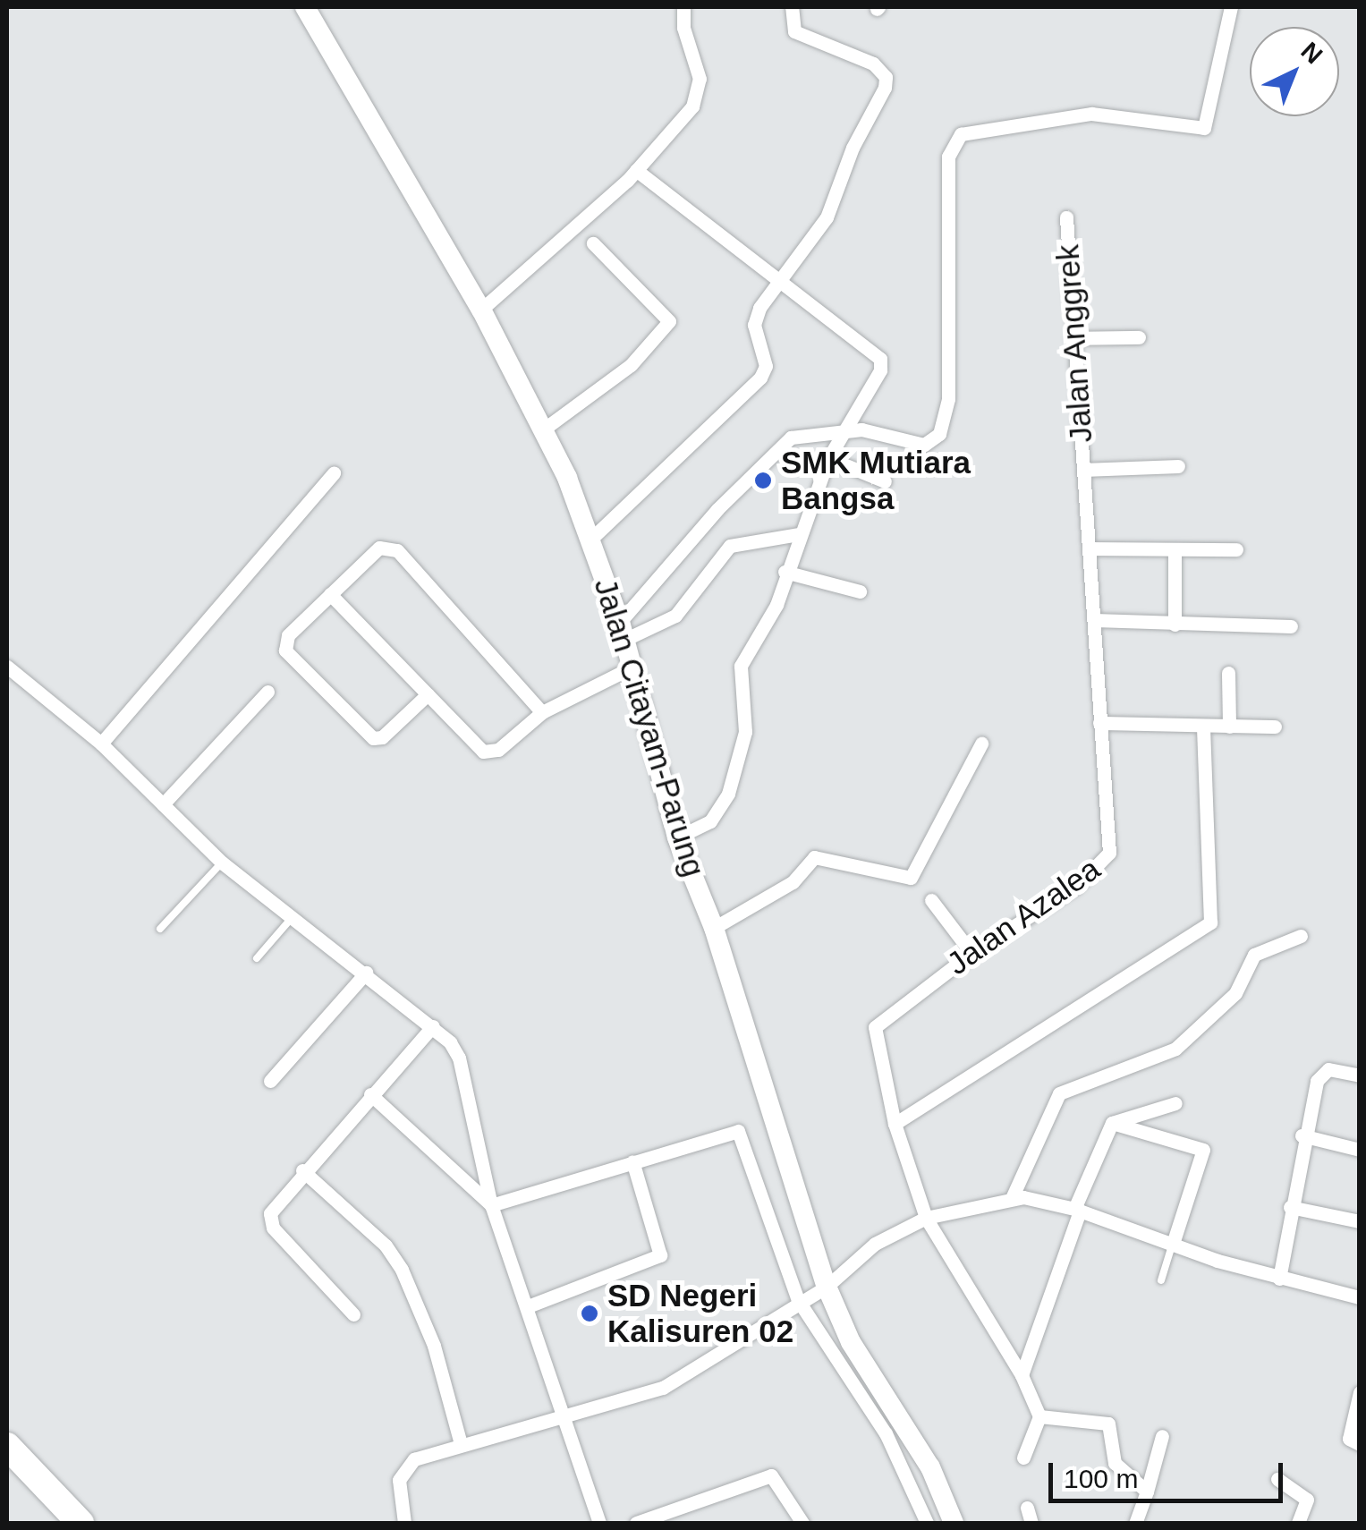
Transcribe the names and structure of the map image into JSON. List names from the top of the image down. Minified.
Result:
{"streets":{"main road":["Jalan Citayam-Parung"],"street":["Jalan Anggrek","Jalan Azalea"]},"crossings":[["Jalan Anggrek","Jalan Azalea"]],"places":["SMK Mutiara Bangsa","SD Negeri Kalisuren 02"],"scale_bar":"100 m","north":"top right"}
